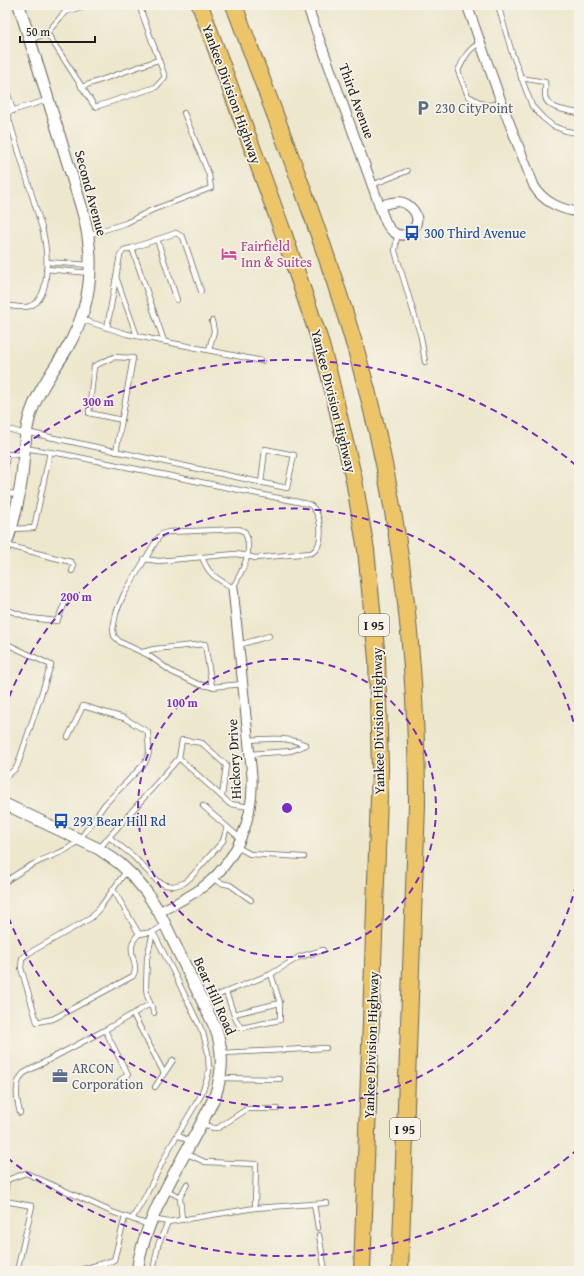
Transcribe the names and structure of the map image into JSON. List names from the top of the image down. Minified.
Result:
{"streets":{"highway":["Yankee Division Highway","I 95"],"street":["Third Avenue","Second Avenue","Hickory Drive","Bear Hill Road"]},"crossings":[["Hickory Drive","Bear Hill Road"]],"places":{"parking":["230 CityPoint"],"bus stop":["300 Third Avenue","293 Bear Hill Rd"],"hotel":["Fairfield Inn & Suites"],"office":["ARCON Corporation"]},"scale_bar":"50 m","rings":["300 m","200 m","100 m"]}
